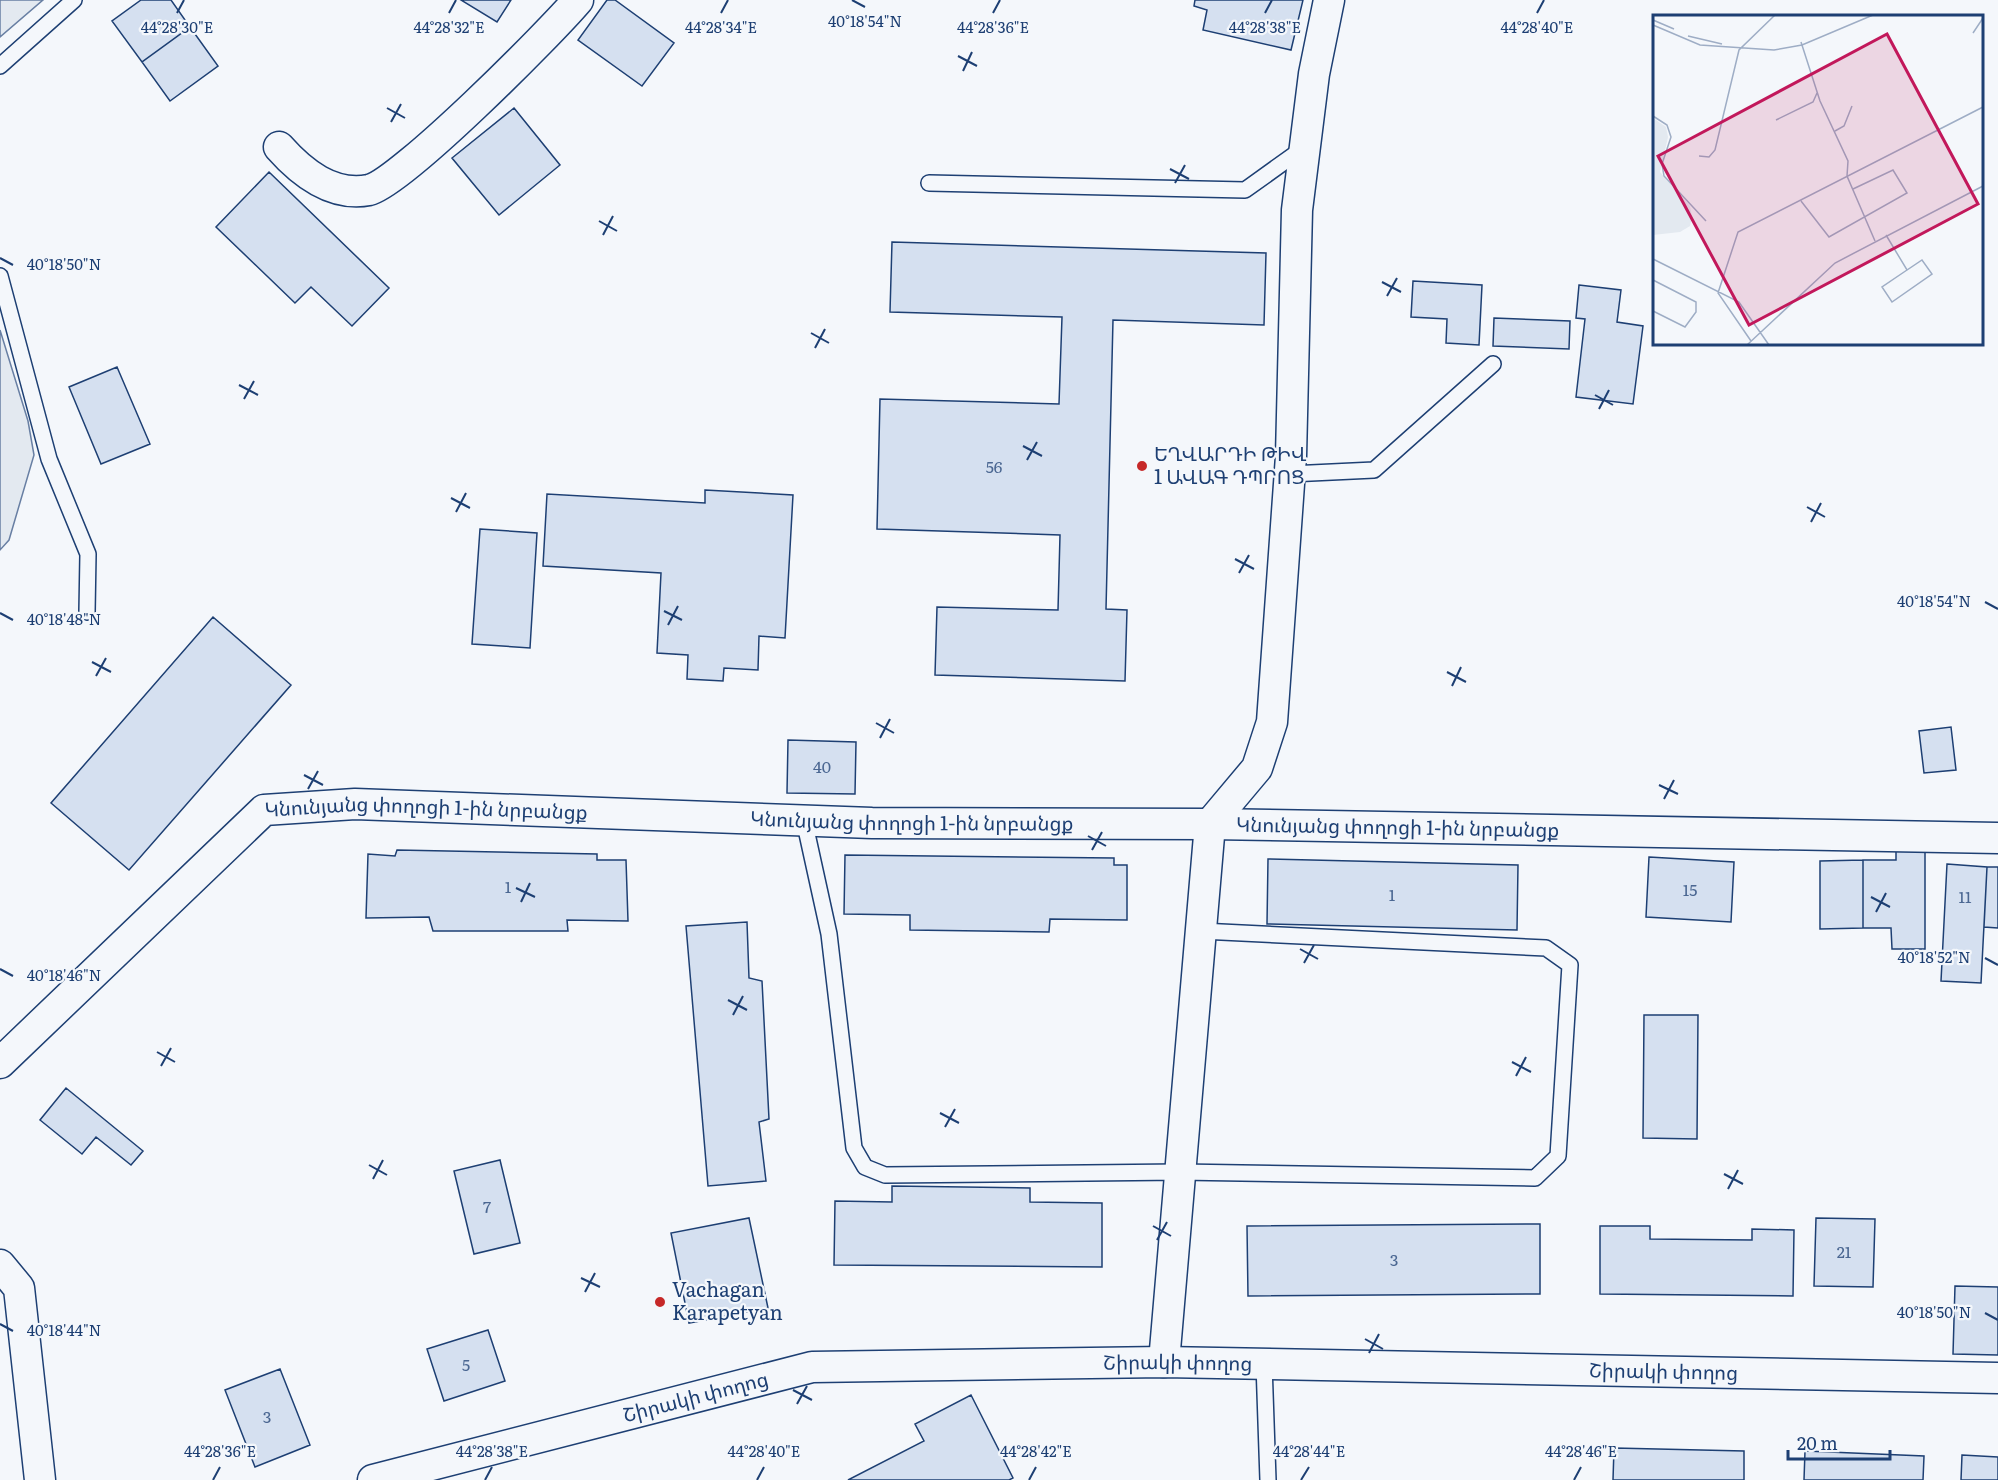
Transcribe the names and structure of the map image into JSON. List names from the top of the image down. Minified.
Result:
{"streets":{"street":["Կնունյանց փողոցի 1-ին նրբանցք","Շիրակի փողոց"]},"places":["ԵՂՎԱՐԴԻ ԹԻՎ 1 ԱՎԱԳ ԴՊՐՈՑ","Vachagan Karapetyan"],"house_numbers":["56","40","1","15","1","11","7","21","3","5","3"],"scale_bar":"20 m","coordinates":["40°18'54\"N","44°28'30\"E","44°28'32\"E","44°28'34\"E","44°28'36\"E","44°28'38\"E","44°28'40\"E","40°18'50\"N","40°18'48\"N","40°18'52\"N","40°18'46\"N","40°18'44\"N","44°28'42\"E","44°28'44\"E","44°28'46\"E"]}
